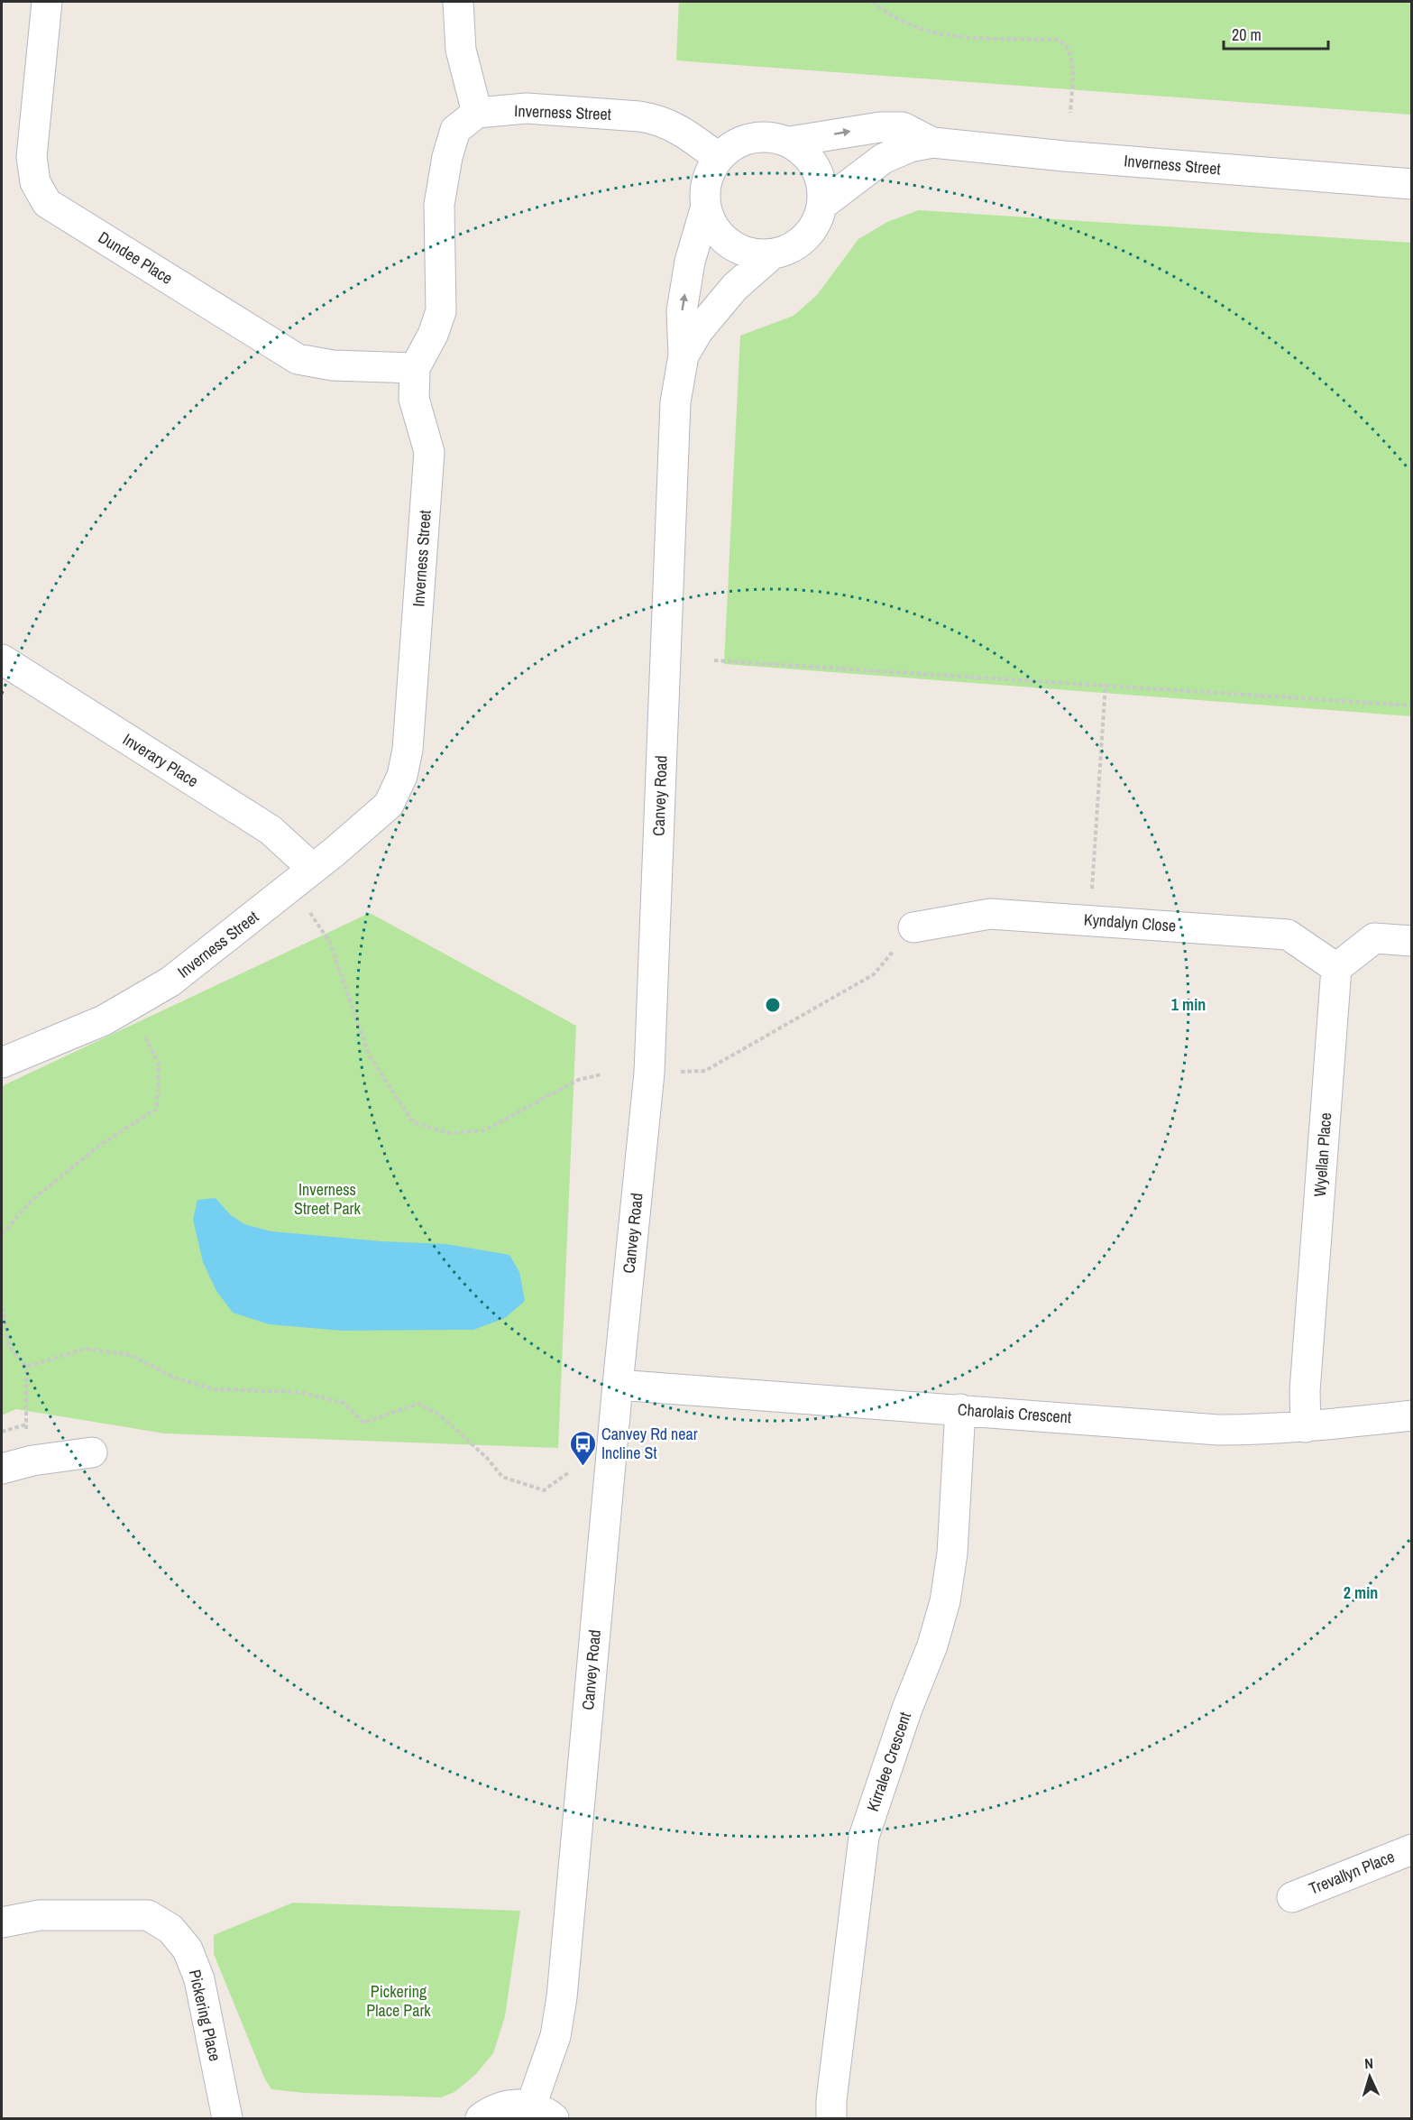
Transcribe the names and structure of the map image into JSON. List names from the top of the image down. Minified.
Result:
{"streets":{"street":["Inverness Street","Dundee Place","Inverary Place","Canvey Road","Kyndalyn Close","Wyellan Place","Charolais Crescent","Kirralee Crescent","Trevallyn Place","Pickering Place"]},"crossings":[["Inverness Street","Dundee Place"],["Inverness Street","Inverary Place"],["Canvey Road","Charolais Crescent"],["Kyndalyn Close","Wyellan Place"],["Wyellan Place","Charolais Crescent"],["Charolais Crescent","Kirralee Crescent"]],"parks":["Inverness Street Park","Pickering Place Park"],"places":{"bus stop":["Canvey Rd near Incline St"]},"scale_bar":"20 m","north":"top","rings":["1 min","2 min"]}
